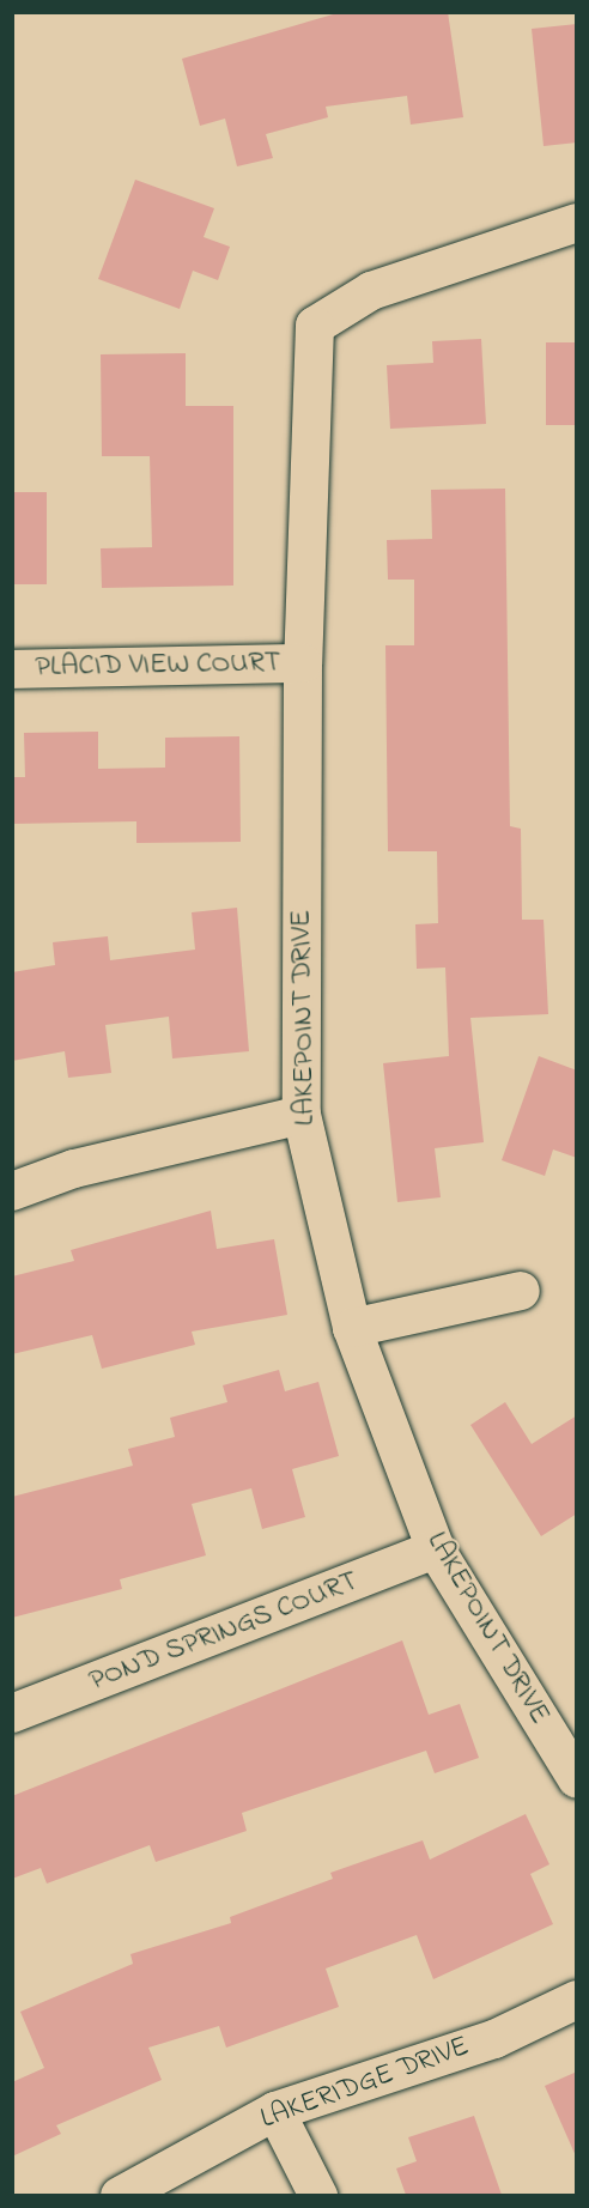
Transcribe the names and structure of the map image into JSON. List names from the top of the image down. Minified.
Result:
{"streets":{"street":["PLACID VIEW COURT","LAKEPOINT DRIVE","POND SPRINGS COURT","LAKERIDGE DRIVE"]},"crossings":[["PLACID VIEW COURT","LAKEPOINT DRIVE"],["LAKEPOINT DRIVE","POND SPRINGS COURT"]]}
